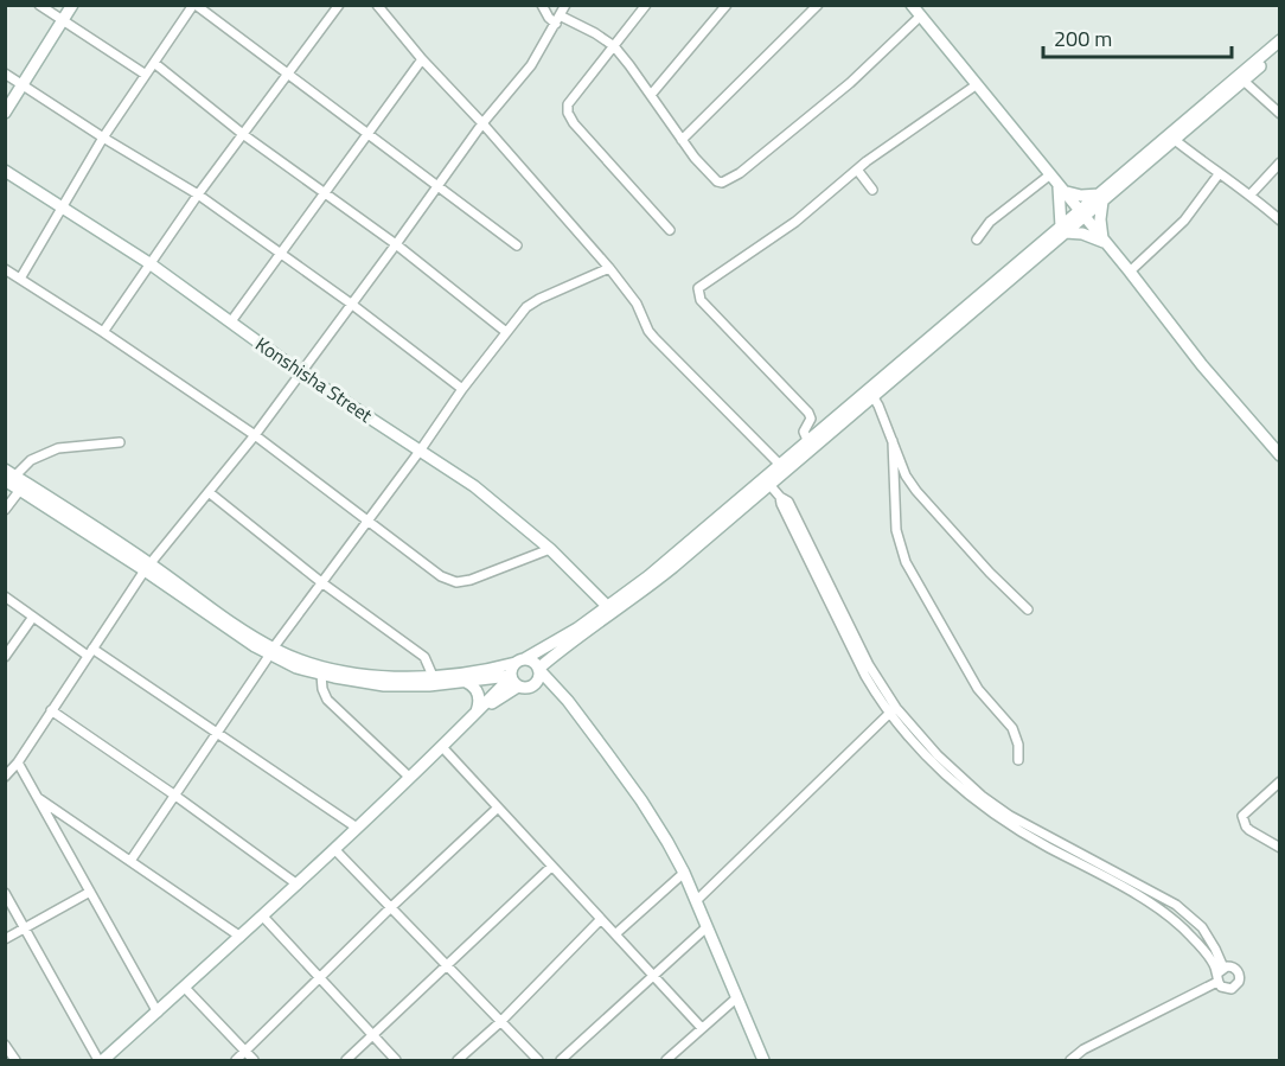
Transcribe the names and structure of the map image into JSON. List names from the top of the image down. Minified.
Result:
{"streets":{"main road":["Konshisha Street"]},"scale_bar":"200 m"}
